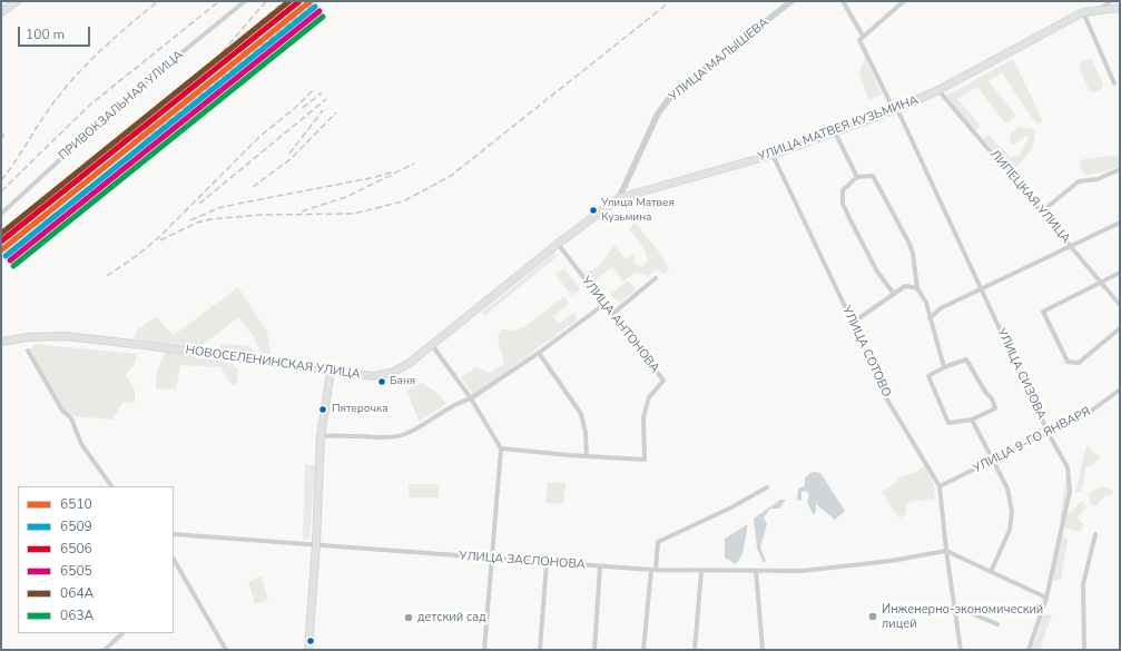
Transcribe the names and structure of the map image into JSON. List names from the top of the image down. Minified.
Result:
{"streets":{"main road":["УЛИЦА МАТВЕЯ КУЗЬМИНА","НОВОСЕЛЕНИНСКАЯ УЛИЦА"],"street":["УЛИЦА МАЛЫШЕВА","ПРИВОКЗАЛЬНАЯ УЛИЦА","ЛИПЕЦКАЯ УЛИЦА","УЛИЦА АНТОНОВА","УЛИЦА СОТОВО","УЛИЦА СИЗОВА","УЛИЦА 9-ГО ЯНВАРЯ","УЛИЦА ЗАСЛОНОВА"]},"crossings":[["УЛИЦА МАЛЫШЕВА","УЛИЦА МАТВЕЯ КУЗЬМИНА"],["УЛИЦА МАЛЫШЕВА","НОВОСЕЛЕНИНСКАЯ УЛИЦА"],["УЛИЦА МАТВЕЯ КУЗЬМИНА","ЛИПЕЦКАЯ УЛИЦА"],["УЛИЦА МАТВЕЯ КУЗЬМИНА","УЛИЦА СОТОВО"],["УЛИЦА МАТВЕЯ КУЗЬМИНА","НОВОСЕЛЕНИНСКАЯ УЛИЦА"],["УЛИЦА МАТВЕЯ КУЗЬМИНА","УЛИЦА СИЗОВА"],["УЛИЦА АНТОНОВА","НОВОСЕЛЕНИНСКАЯ УЛИЦА"],["УЛИЦА СОТОВО","УЛИЦА 9-ГО ЯНВАРЯ"],["УЛИЦА СОТОВО","УЛИЦА ЗАСЛОНОВА"],["УЛИЦА СИЗОВА","УЛИЦА 9-ГО ЯНВАРЯ"]],"places":["Улица Матвея Кузьмина","Баня","Пятерочка","Инженерно-экономический лицей","детский сад"],"lines":["transit line 6510","transit line 6506","transit line 064А","transit line 6509","transit line 6505","transit line 063А"],"legend":["6510","6509","6506","6505","064А","063А"],"scale_bar":"100 m"}
